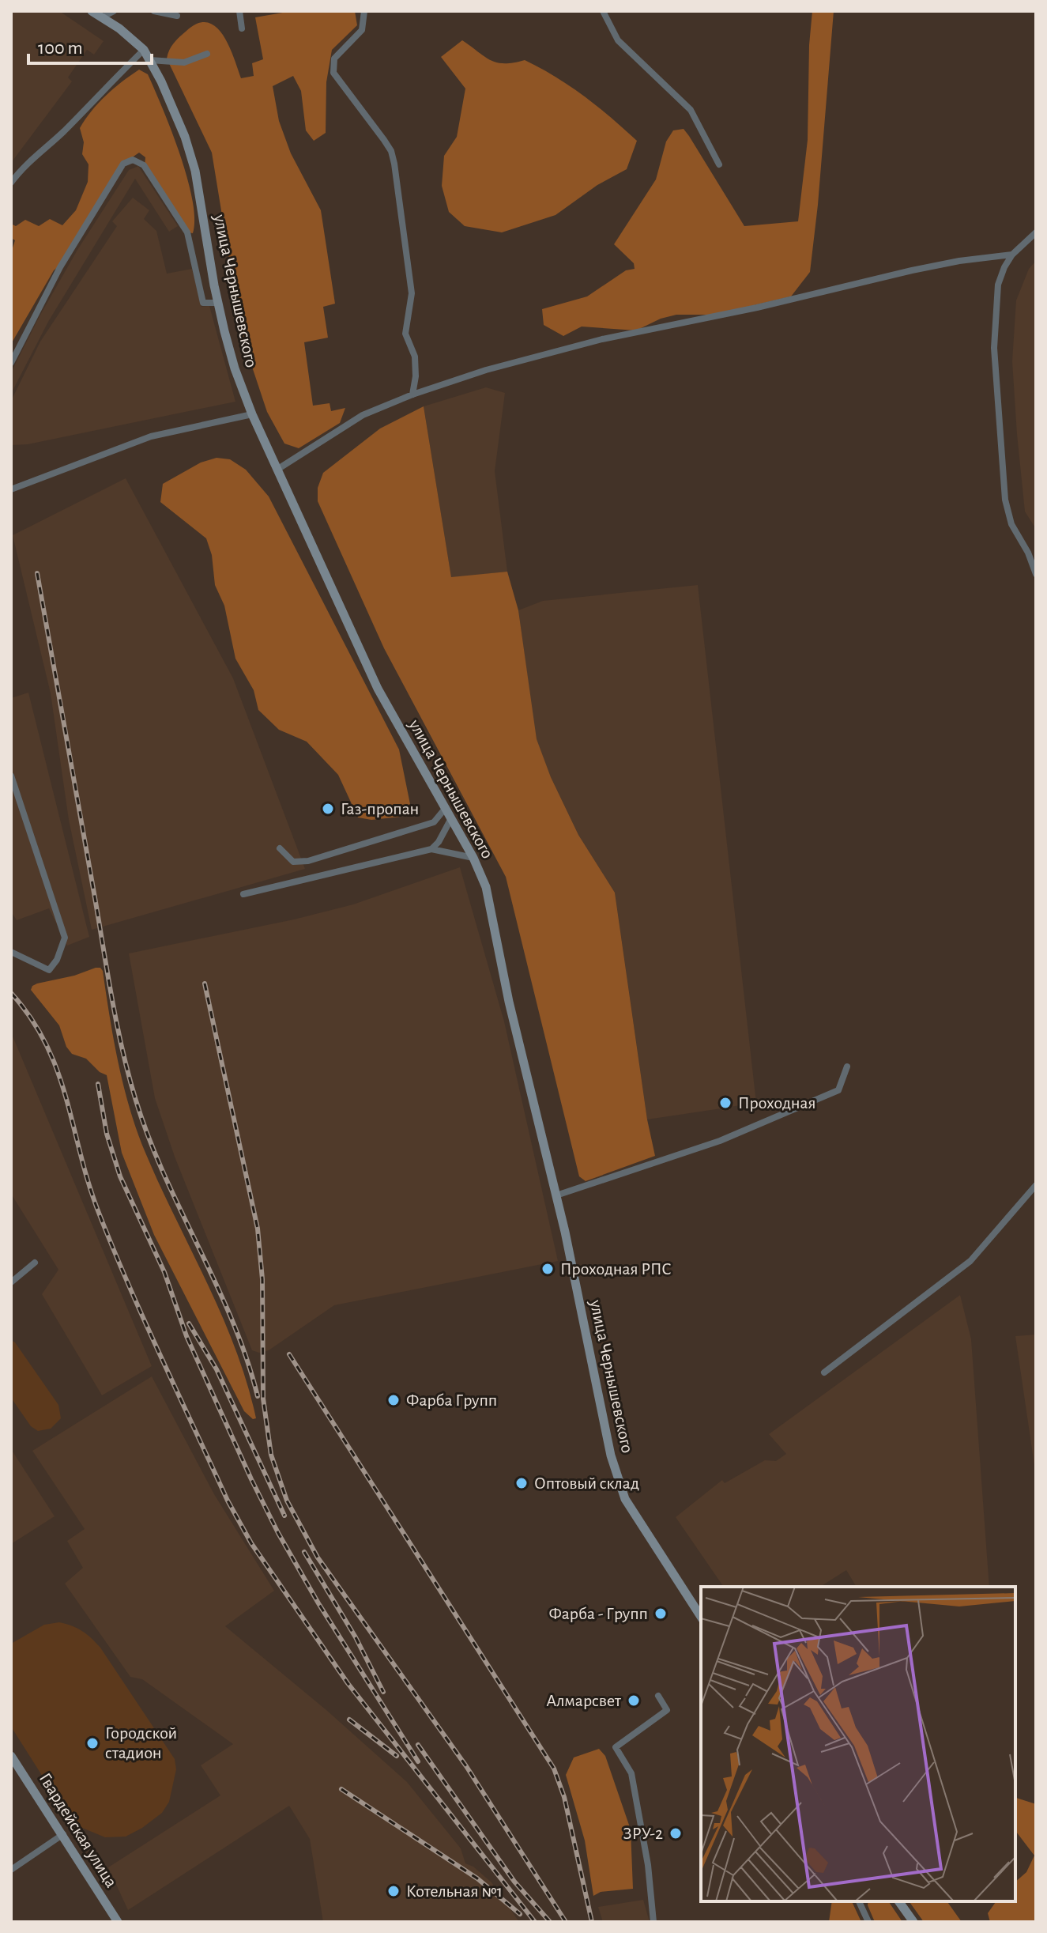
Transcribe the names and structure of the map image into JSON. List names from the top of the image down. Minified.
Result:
{"streets":{"main road":["улица Чернышевского","Гвардейская улица"]},"places":["Газ-пропан","Проходная","Проходная РПС","Фарба Групп","Оптовый склад","Фарба - Групп","Алмарсвет","Городской стадион","ЗРУ-2","Котельная №1"],"scale_bar":"100 m"}
